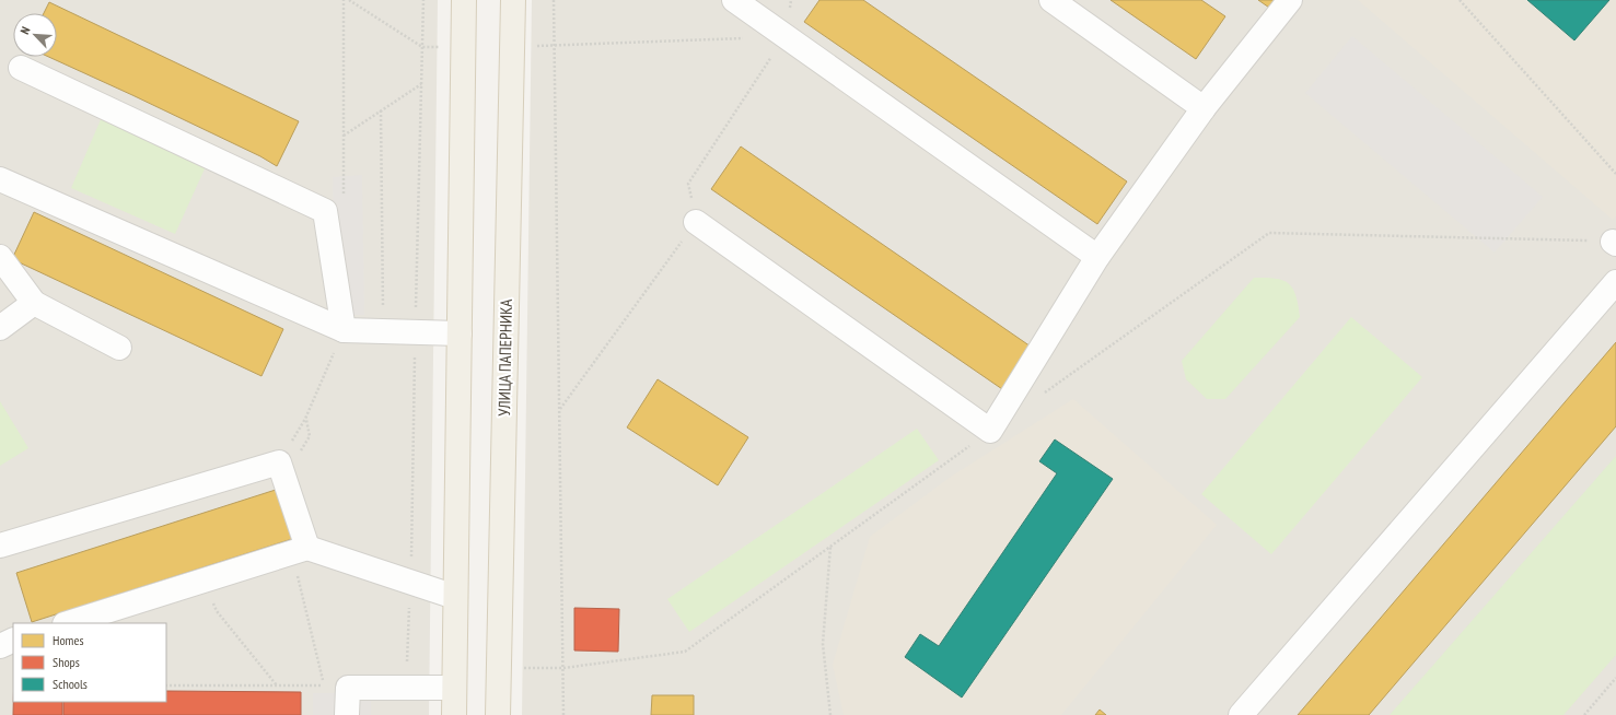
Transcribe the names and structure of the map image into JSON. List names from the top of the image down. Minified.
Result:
{"streets":{"main road":["УЛИЦА ПАПЕРНИКА"]},"legend":["Homes","Shops","Schools"],"north":"top left"}
